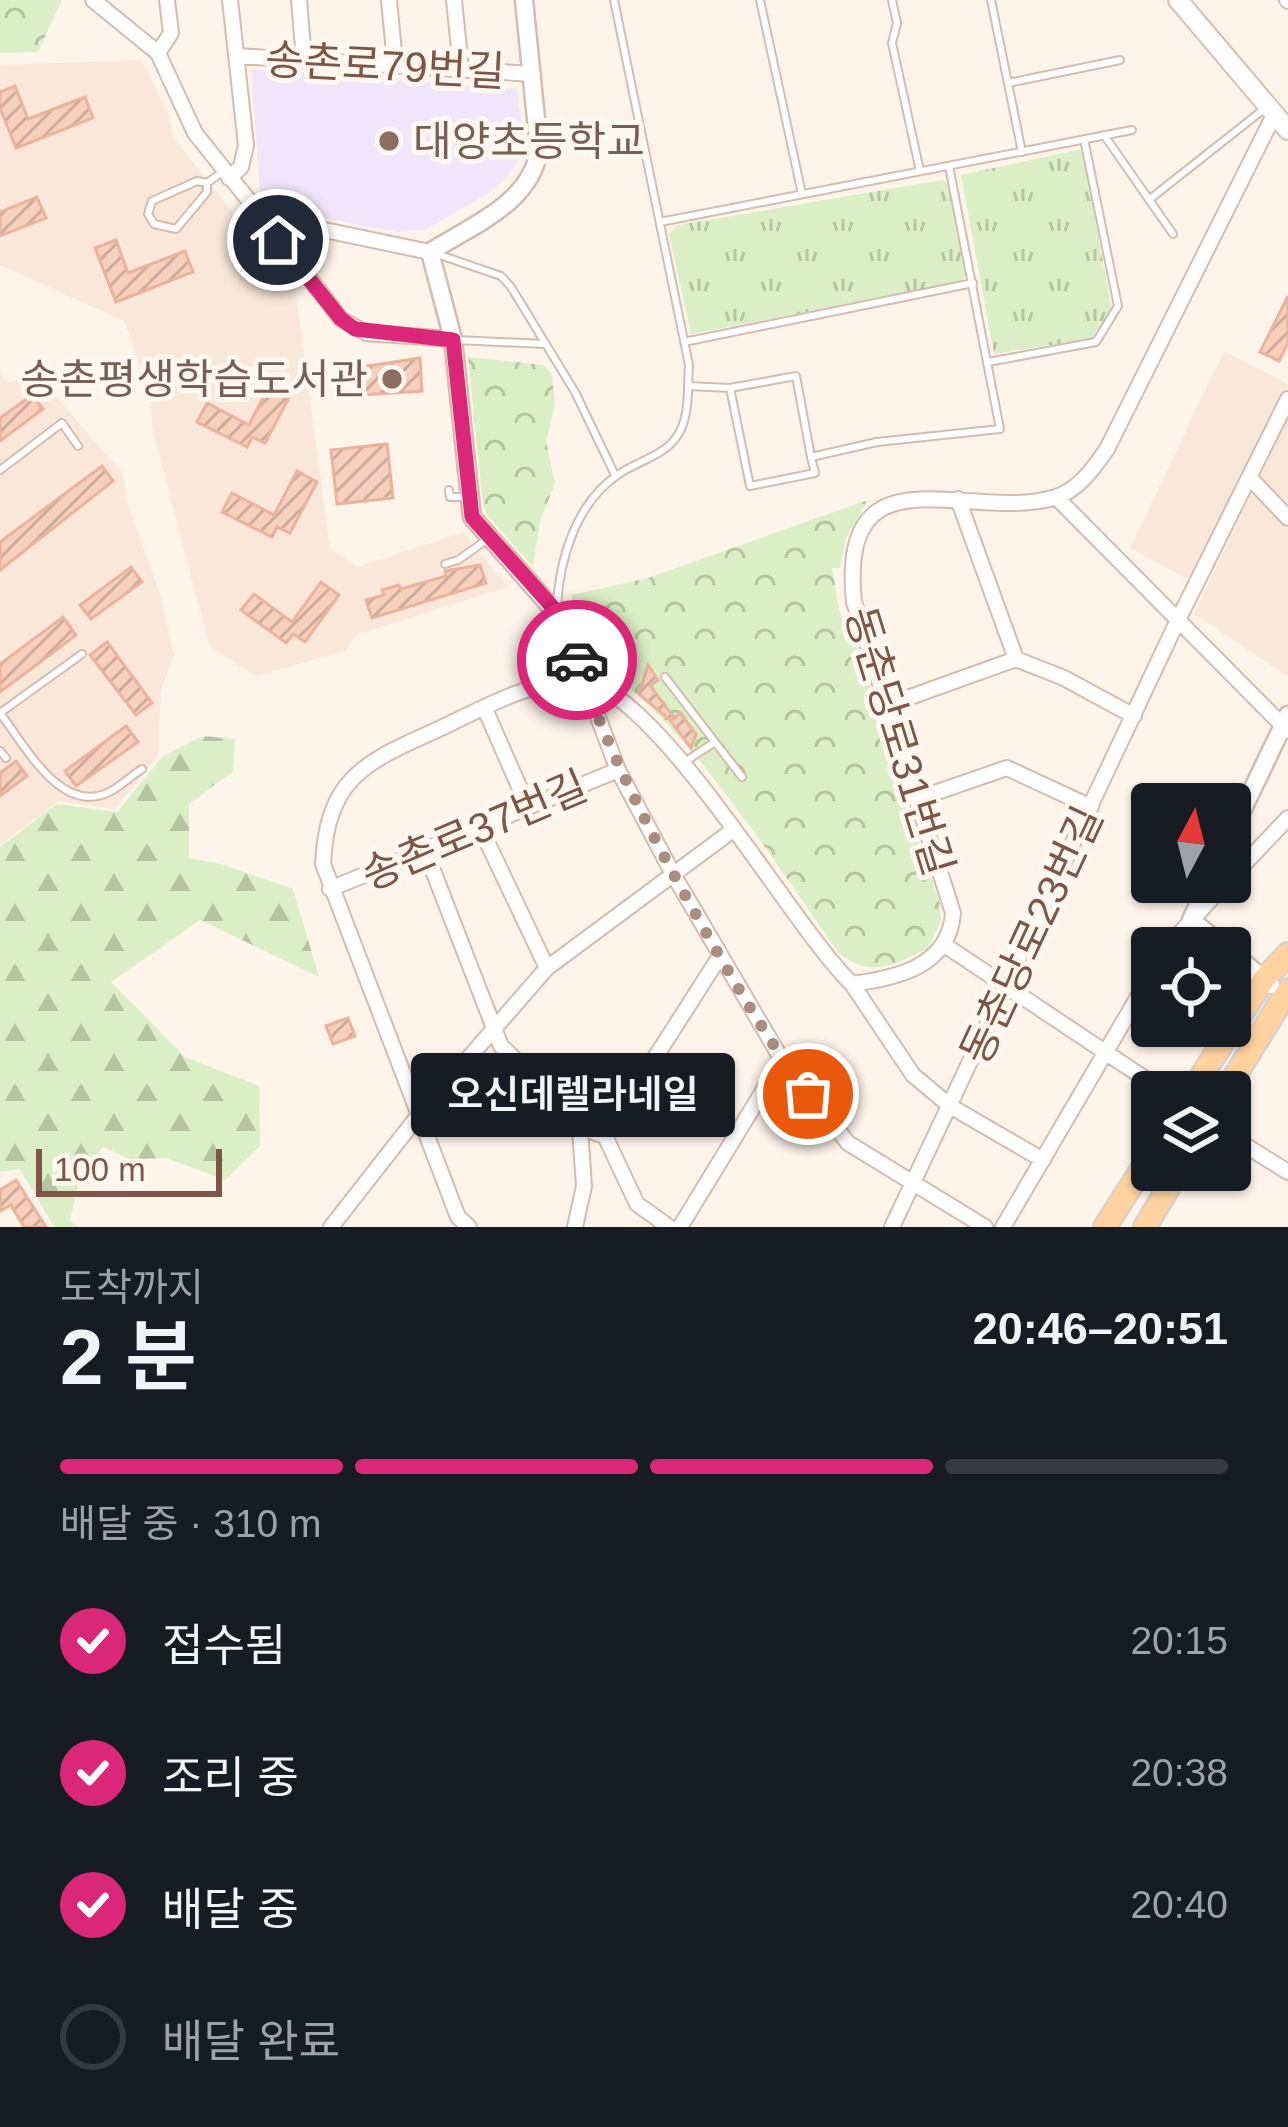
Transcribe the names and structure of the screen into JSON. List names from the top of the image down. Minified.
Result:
{"streets":{"street":["송촌로79번길","동춘당로31번길","송촌로37번길","동춘당로23번길"]},"places":["대양초등학교","송촌평생학습도서관","오신데렐라네일"],"scale_bar":"100 m","north":"top","page":{"bubble":"오신데렐라네일","scale":"100 m","heading":["2 분","도착까지","20:46–20:51"],"bar":"배달 중 · 310 m","list":[["접수됨","20:15"],["조리 중","20:38"],["배달 중","20:40"],"배달 완료"]}}
